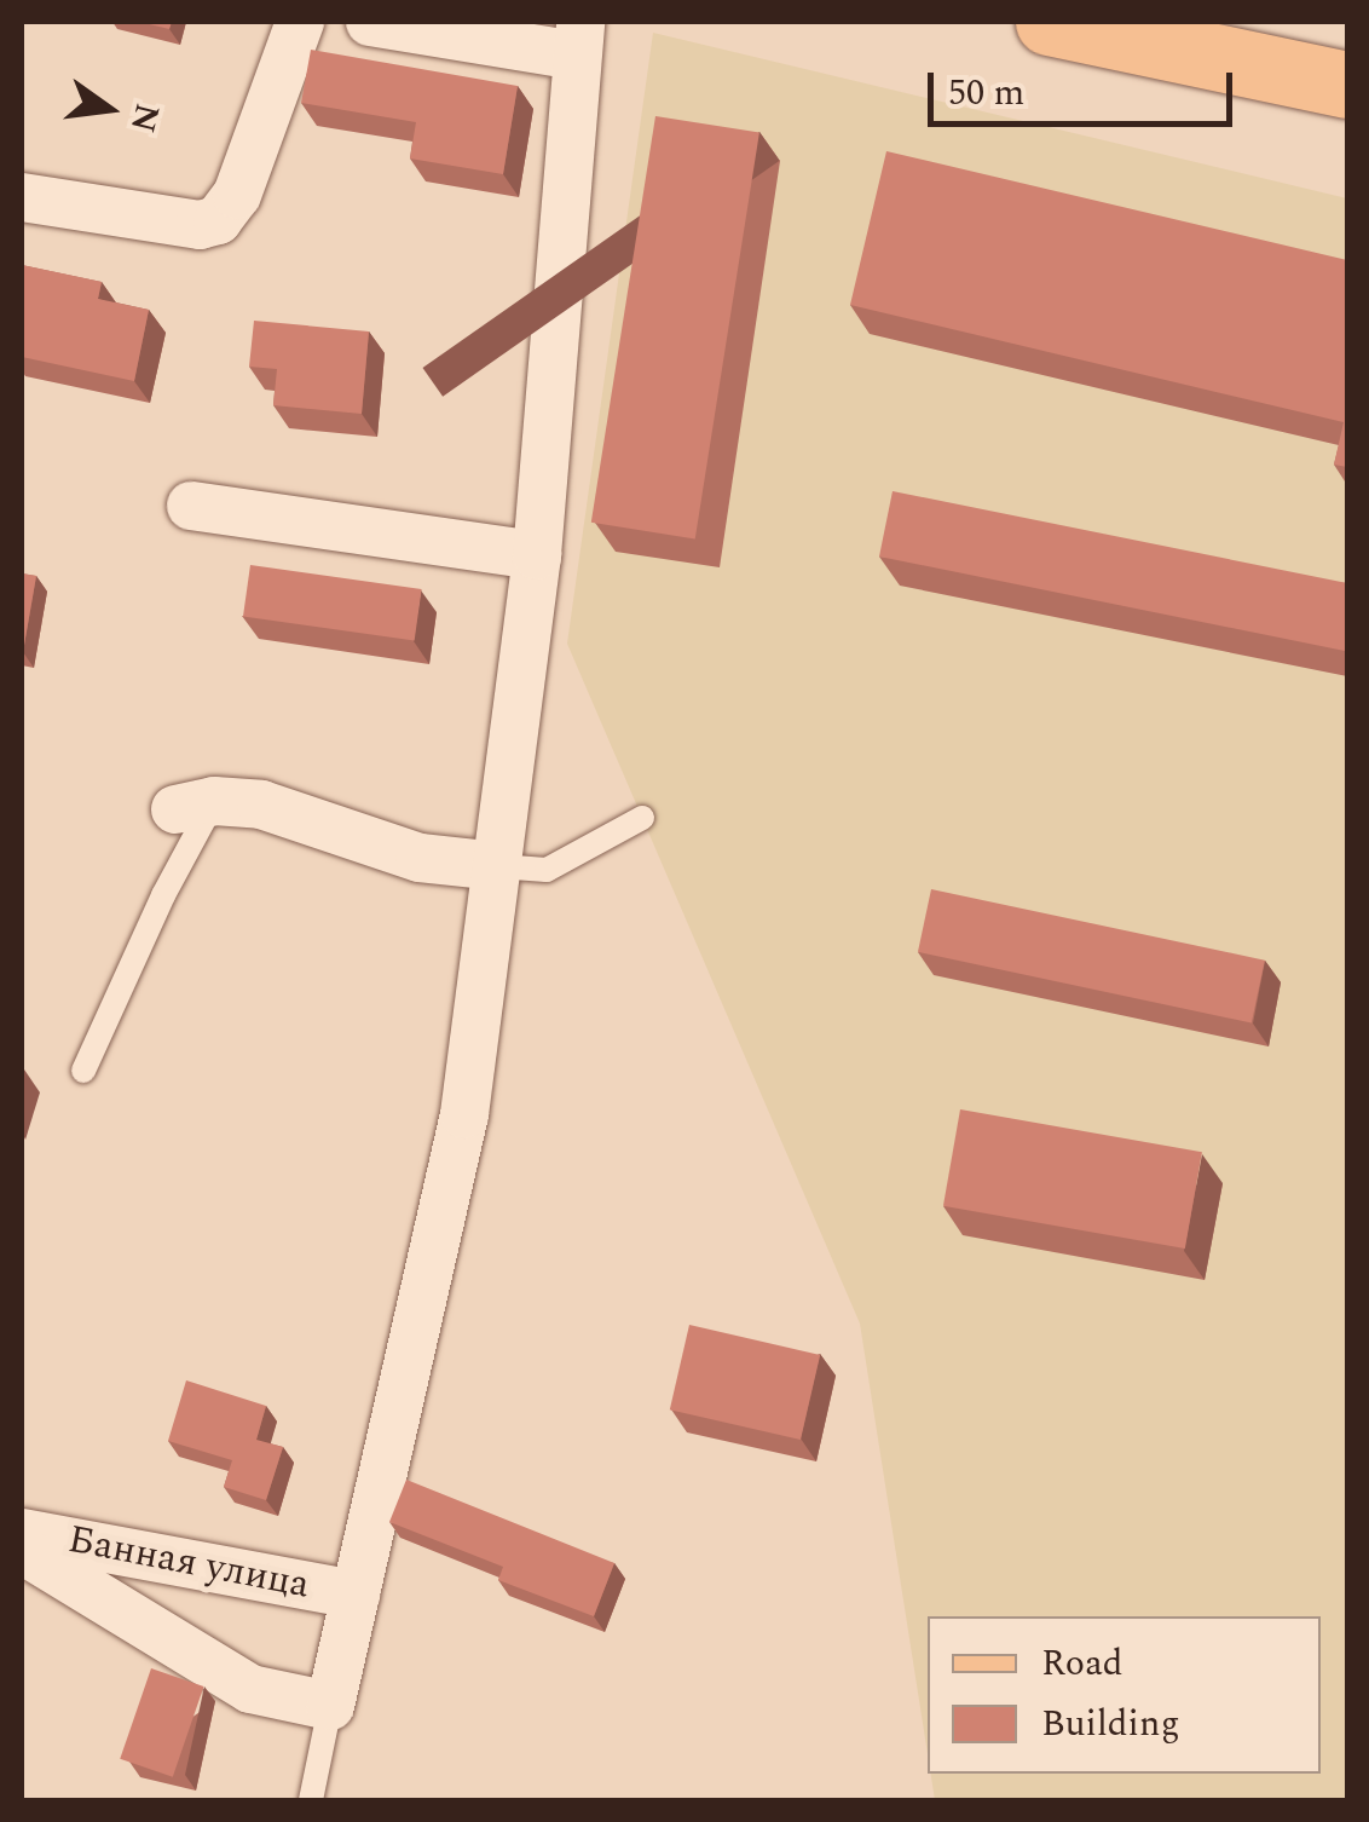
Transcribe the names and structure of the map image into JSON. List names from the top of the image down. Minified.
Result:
{"streets":{"street":["Банная улица"]},"legend":["Road","Building"],"scale_bar":"50 m","north":"right"}
